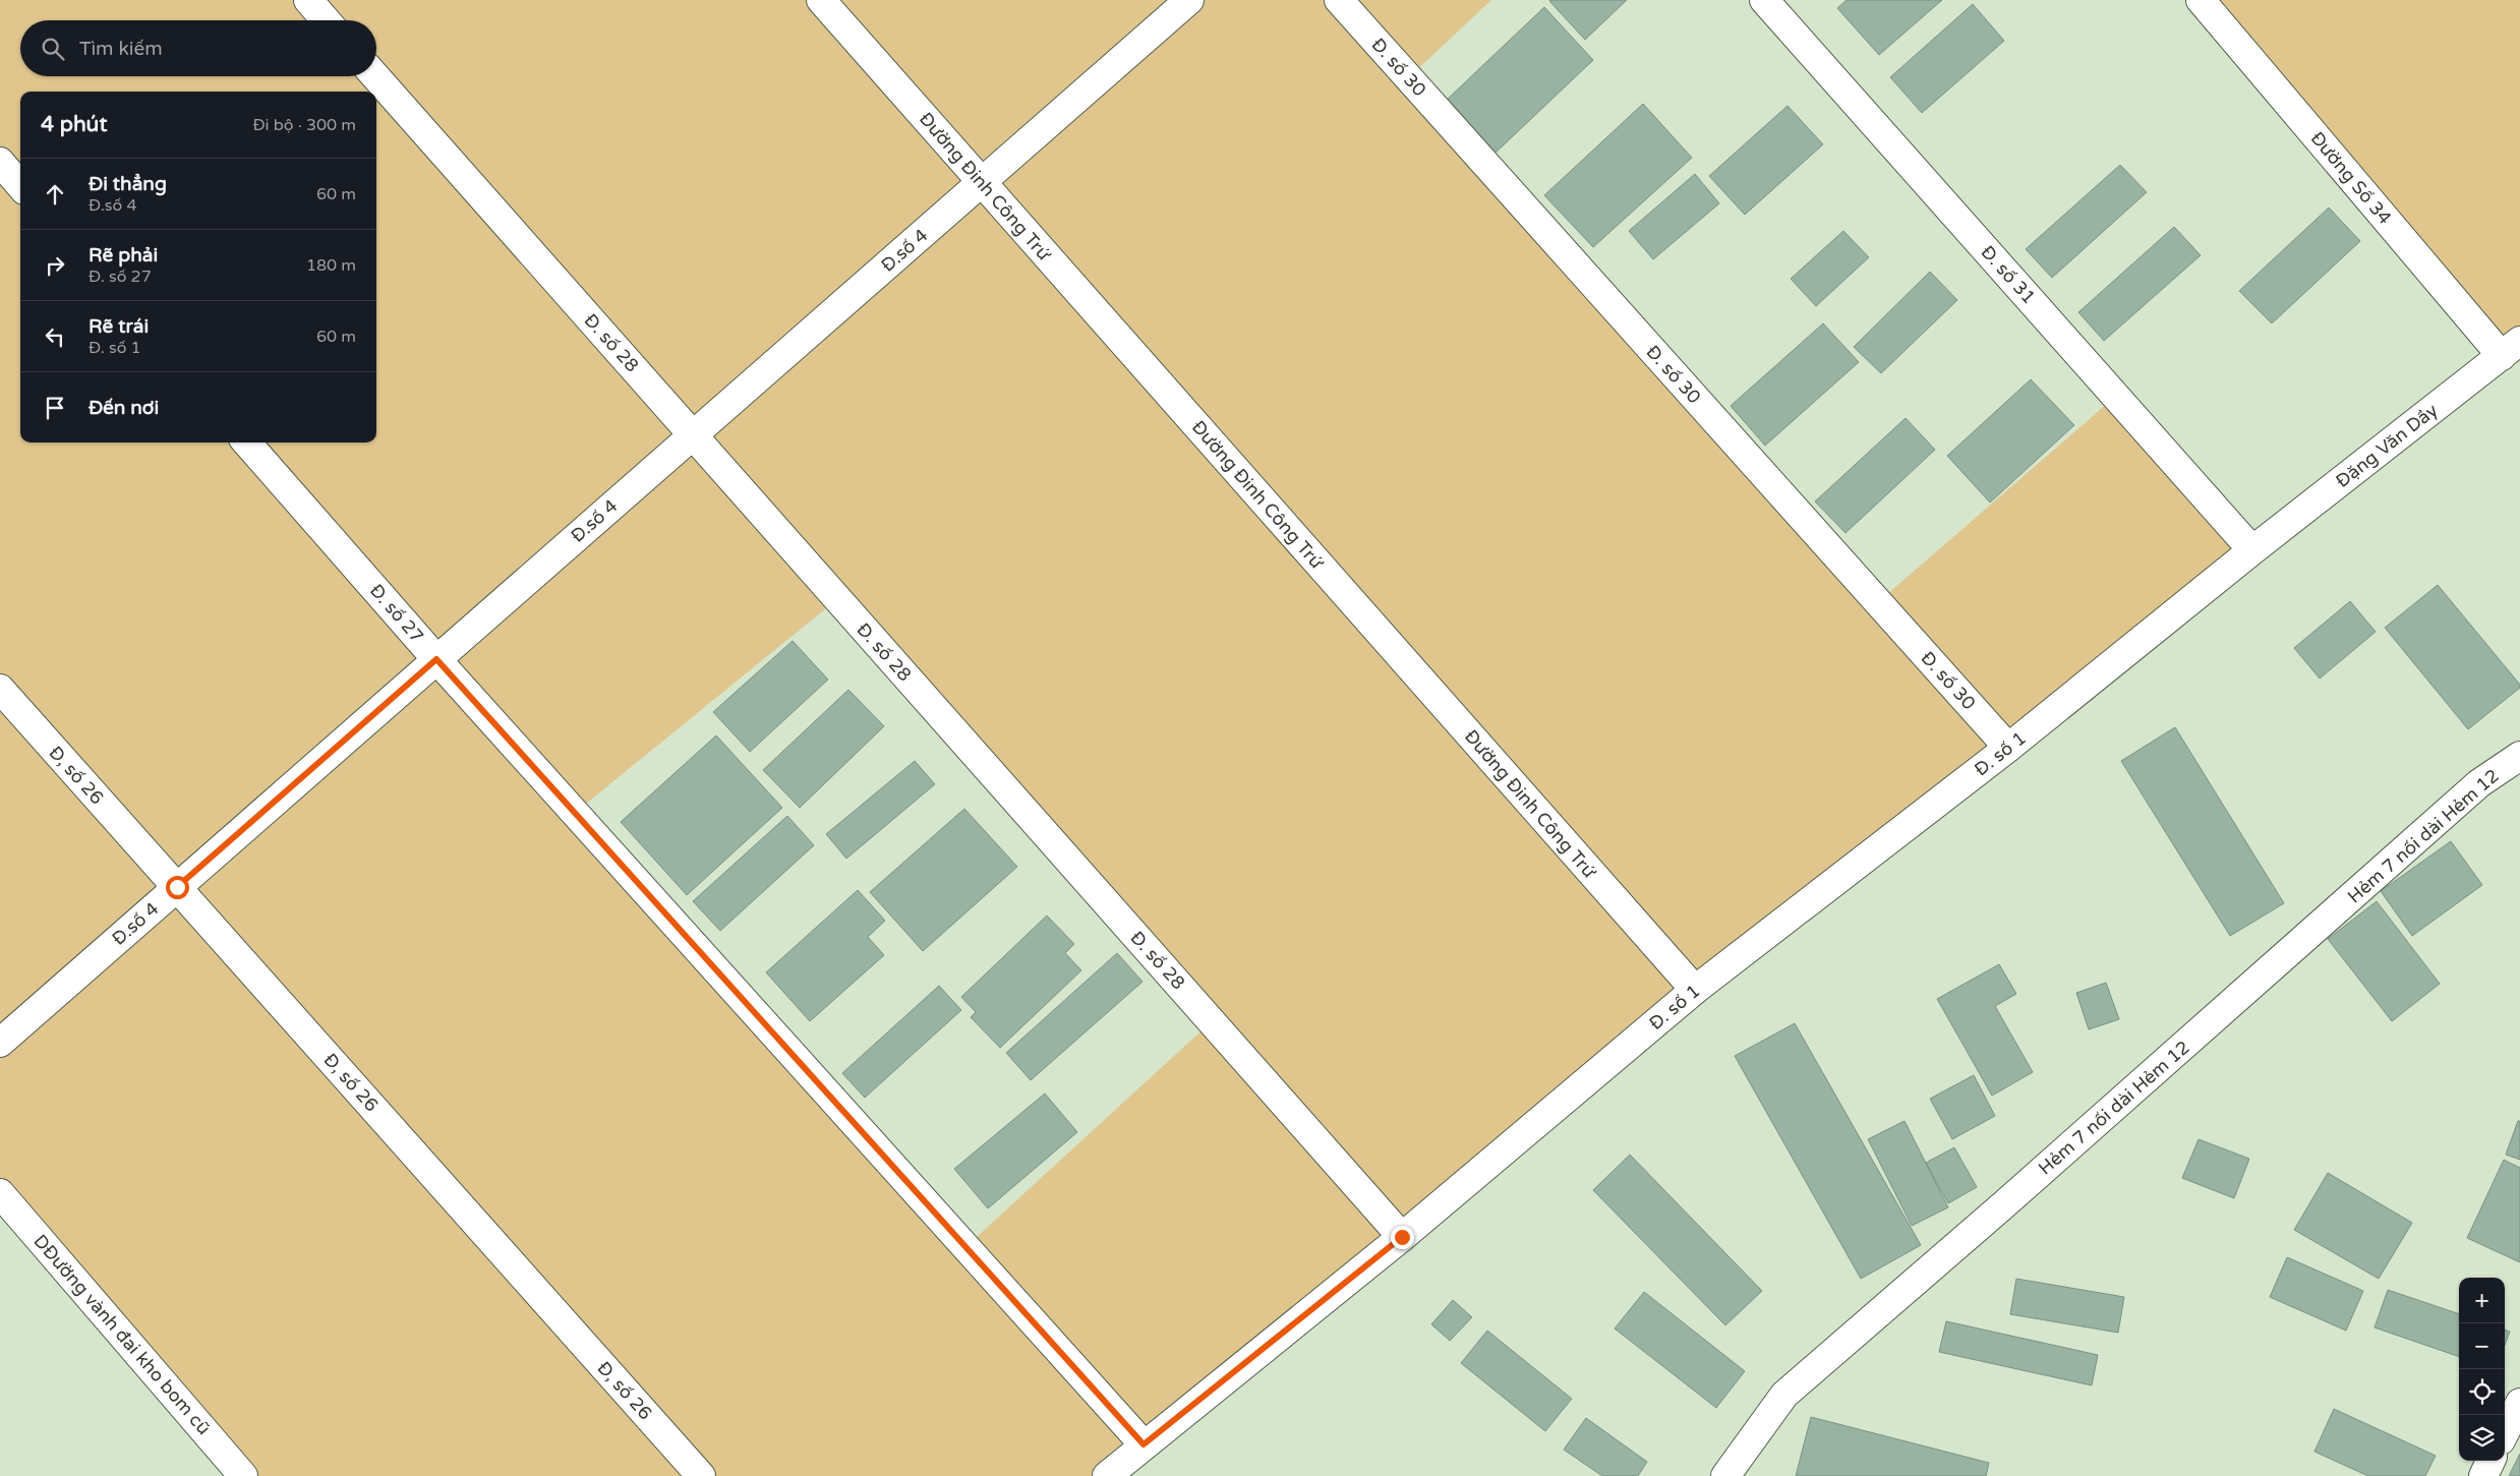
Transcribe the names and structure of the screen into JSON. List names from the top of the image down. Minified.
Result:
{"streets":{"street":["Đ. số 30","Đường Số 34","Đường Đinh Công Trứ","Đ.số 4","Đ. số 31","Đ. số 28","Đặng Văn Dầy","Đ. số 27","Đ. số 1","Đ, số 26","Hẻm 7 nối dài Hẻm 12","DĐường vành đai kho bom cũ"]},"crossings":[["Đ. số 30","Đ. số 1"],["Đường Số 34","Đặng Văn Dầy"],["Đường Đinh Công Trứ","Đ.số 4"],["Đường Đinh Công Trứ","Đ. số 1"],["Đ.số 4","Đ. số 28"],["Đ.số 4","Đ. số 27"],["Đ.số 4","Đ, số 26"],["Đ. số 31","Đặng Văn Dầy"],["Đ. số 31","Đ. số 1"],["Đ. số 28","Đ. số 1"],["Đặng Văn Dầy","Đ. số 1"],["Đ. số 27","Đ. số 1"]],"page":{"search":"Tìm kiếm","heading":["4 phút","Đi bộ · 300 m"],"list":[["Đi thẳng","Đ.số 4","60 m"],["Rẽ phải","Đ. số 27","180 m"],["Rẽ trái","Đ. số 1","60 m"],"Đến nơi"],"map_buttons":["+","−"]}}
